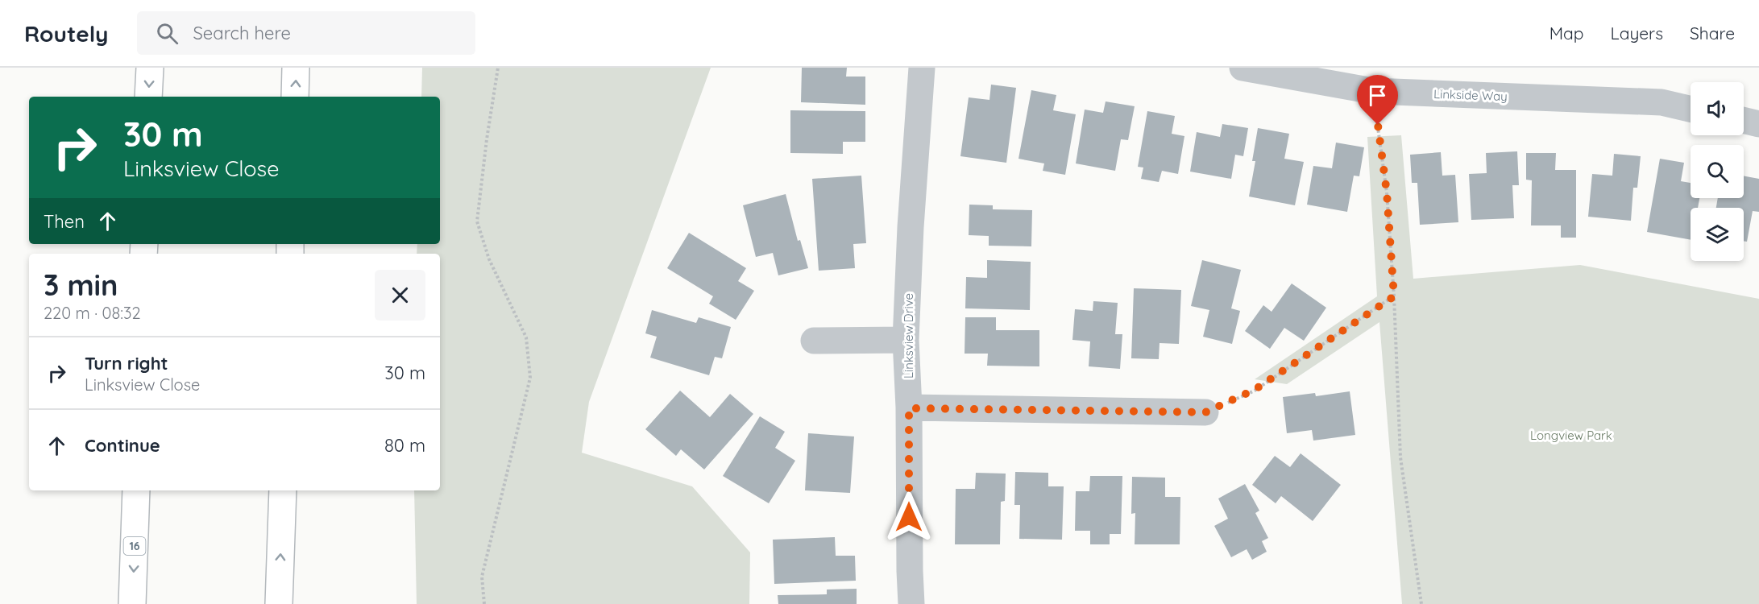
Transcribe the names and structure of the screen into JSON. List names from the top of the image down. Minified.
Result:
{"streets":{"highway":["16"],"street":["Linkside Way","Linksview Drive"]},"parks":["Longview Park"],"page":{"header":"Routely","search":"Search here","nav":["Map","Layers","Share"],"turn":["30 m","Linksview Close"],"then":"Then","heading":["3 min","220 m · 08:32"],"list":[{"name":"Turn right","note":"Linksview Close","value":"30 m"},{"name":"Continue","value":"80 m"}]}}
